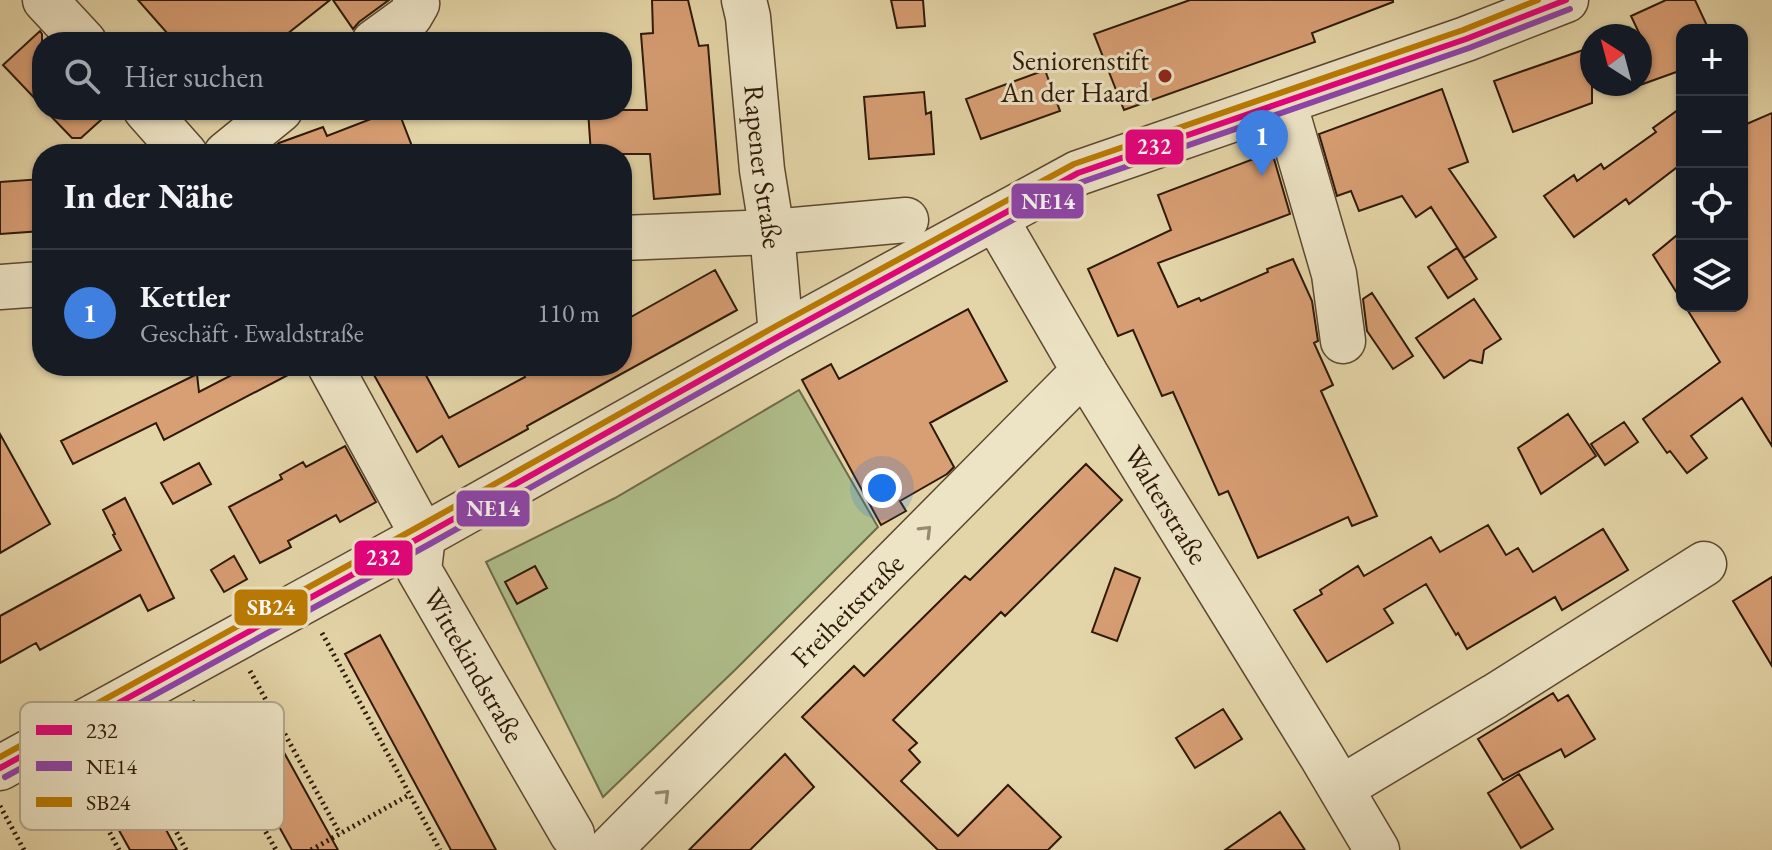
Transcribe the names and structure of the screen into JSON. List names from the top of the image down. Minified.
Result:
{"streets":{"street":["Rapener Straße","Walterstraße","Freiheitstraße","Wittekindstraße"]},"crossings":[["Walterstraße","Freiheitstraße"],["Freiheitstraße","Wittekindstraße"]],"places":["Seniorenstift An der Haard"],"lines":["transit line 232","transit line SB24","transit line NE14"],"legend":["232","NE14","SB24"],"north":"top left","page":{"map_buttons":["+","−"],"search":"Hier suchen","pins":"1","heading":"In der Nähe","list":[{"mark":"1","name":"Kettler","note":"Geschäft · Ewaldstraße","value":"110 m"}]}}
